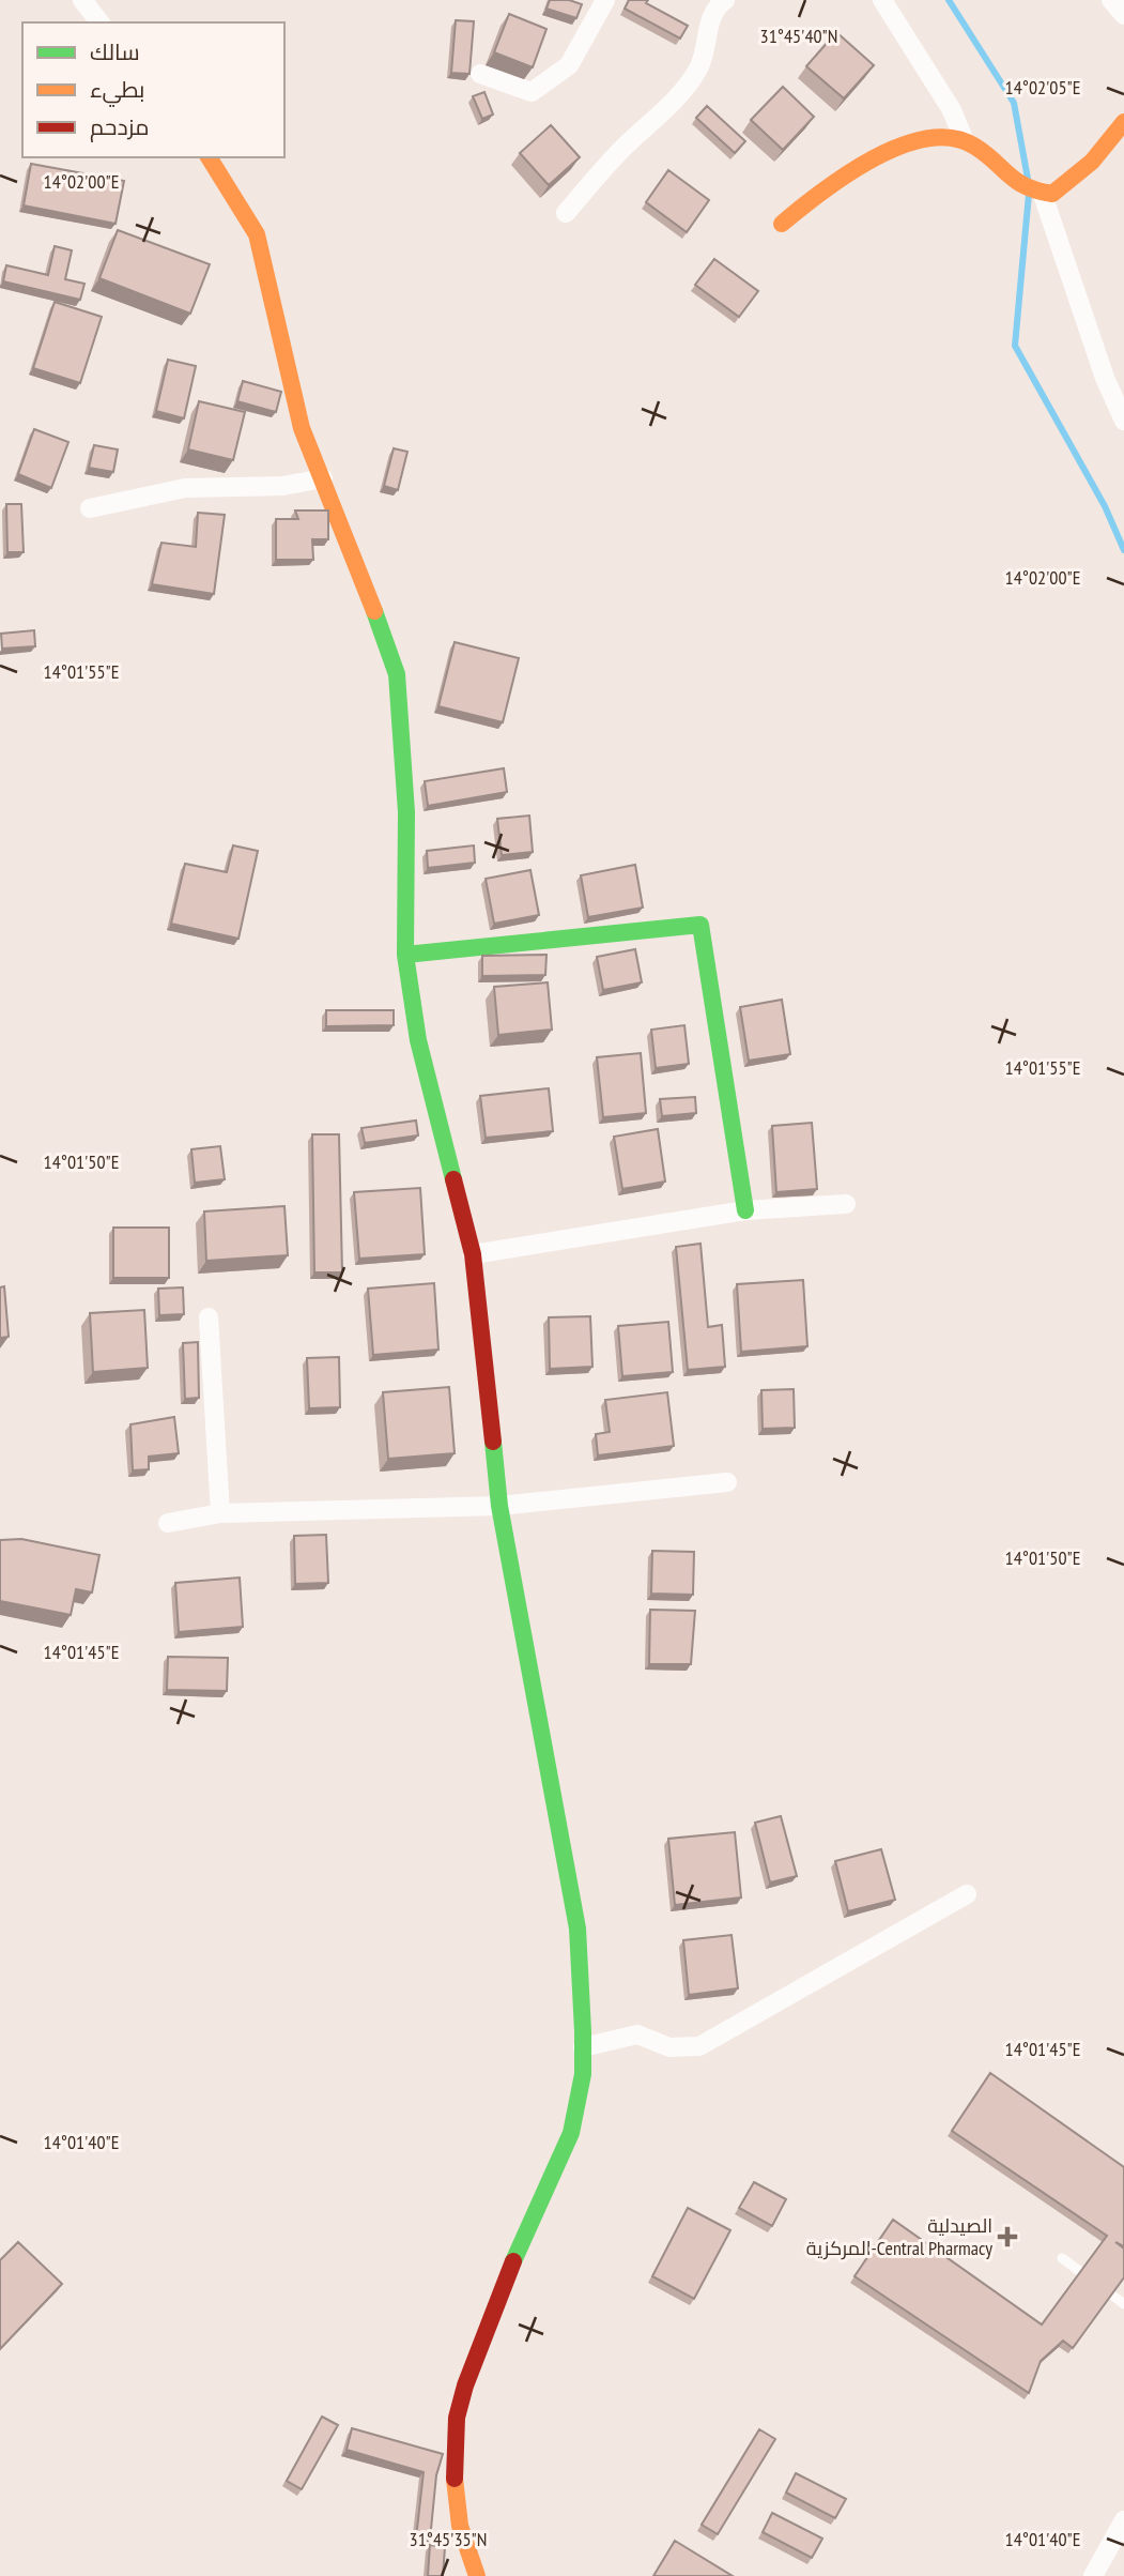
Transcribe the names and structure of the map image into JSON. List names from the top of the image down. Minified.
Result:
{"places":{"health":["الصيدلية المركزية-Central Pharmacy"]},"legend":["سالك","بطيء","مزدحم"],"coordinates":["31°45'40\"N","14°02'05\"E","14°02'00\"E","14°01'55\"E","14°01'50\"E","14°01'45\"E","14°01'40\"E","31°45'35\"N"]}
